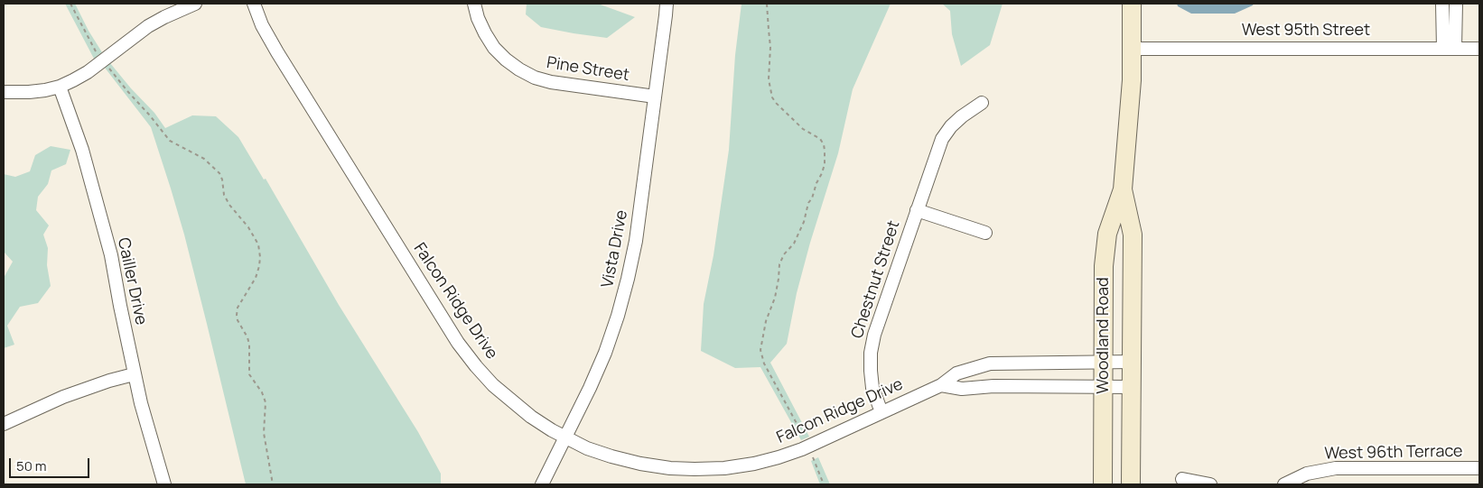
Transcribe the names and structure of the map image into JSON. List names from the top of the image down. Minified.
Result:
{"streets":{"main road":["Woodland Road"],"street":["West 95th Street","Pine Street","Vista Drive","Chestnut Street","Cailler Drive","Falcon Ridge Drive","West 96th Terrace"]},"crossings":[["West 95th Street","Woodland Road"],["Pine Street","Vista Drive"],["Vista Drive","Falcon Ridge Drive"],["Chestnut Street","Falcon Ridge Drive"],["Falcon Ridge Drive","Woodland Road"]],"scale_bar":"50 m"}
